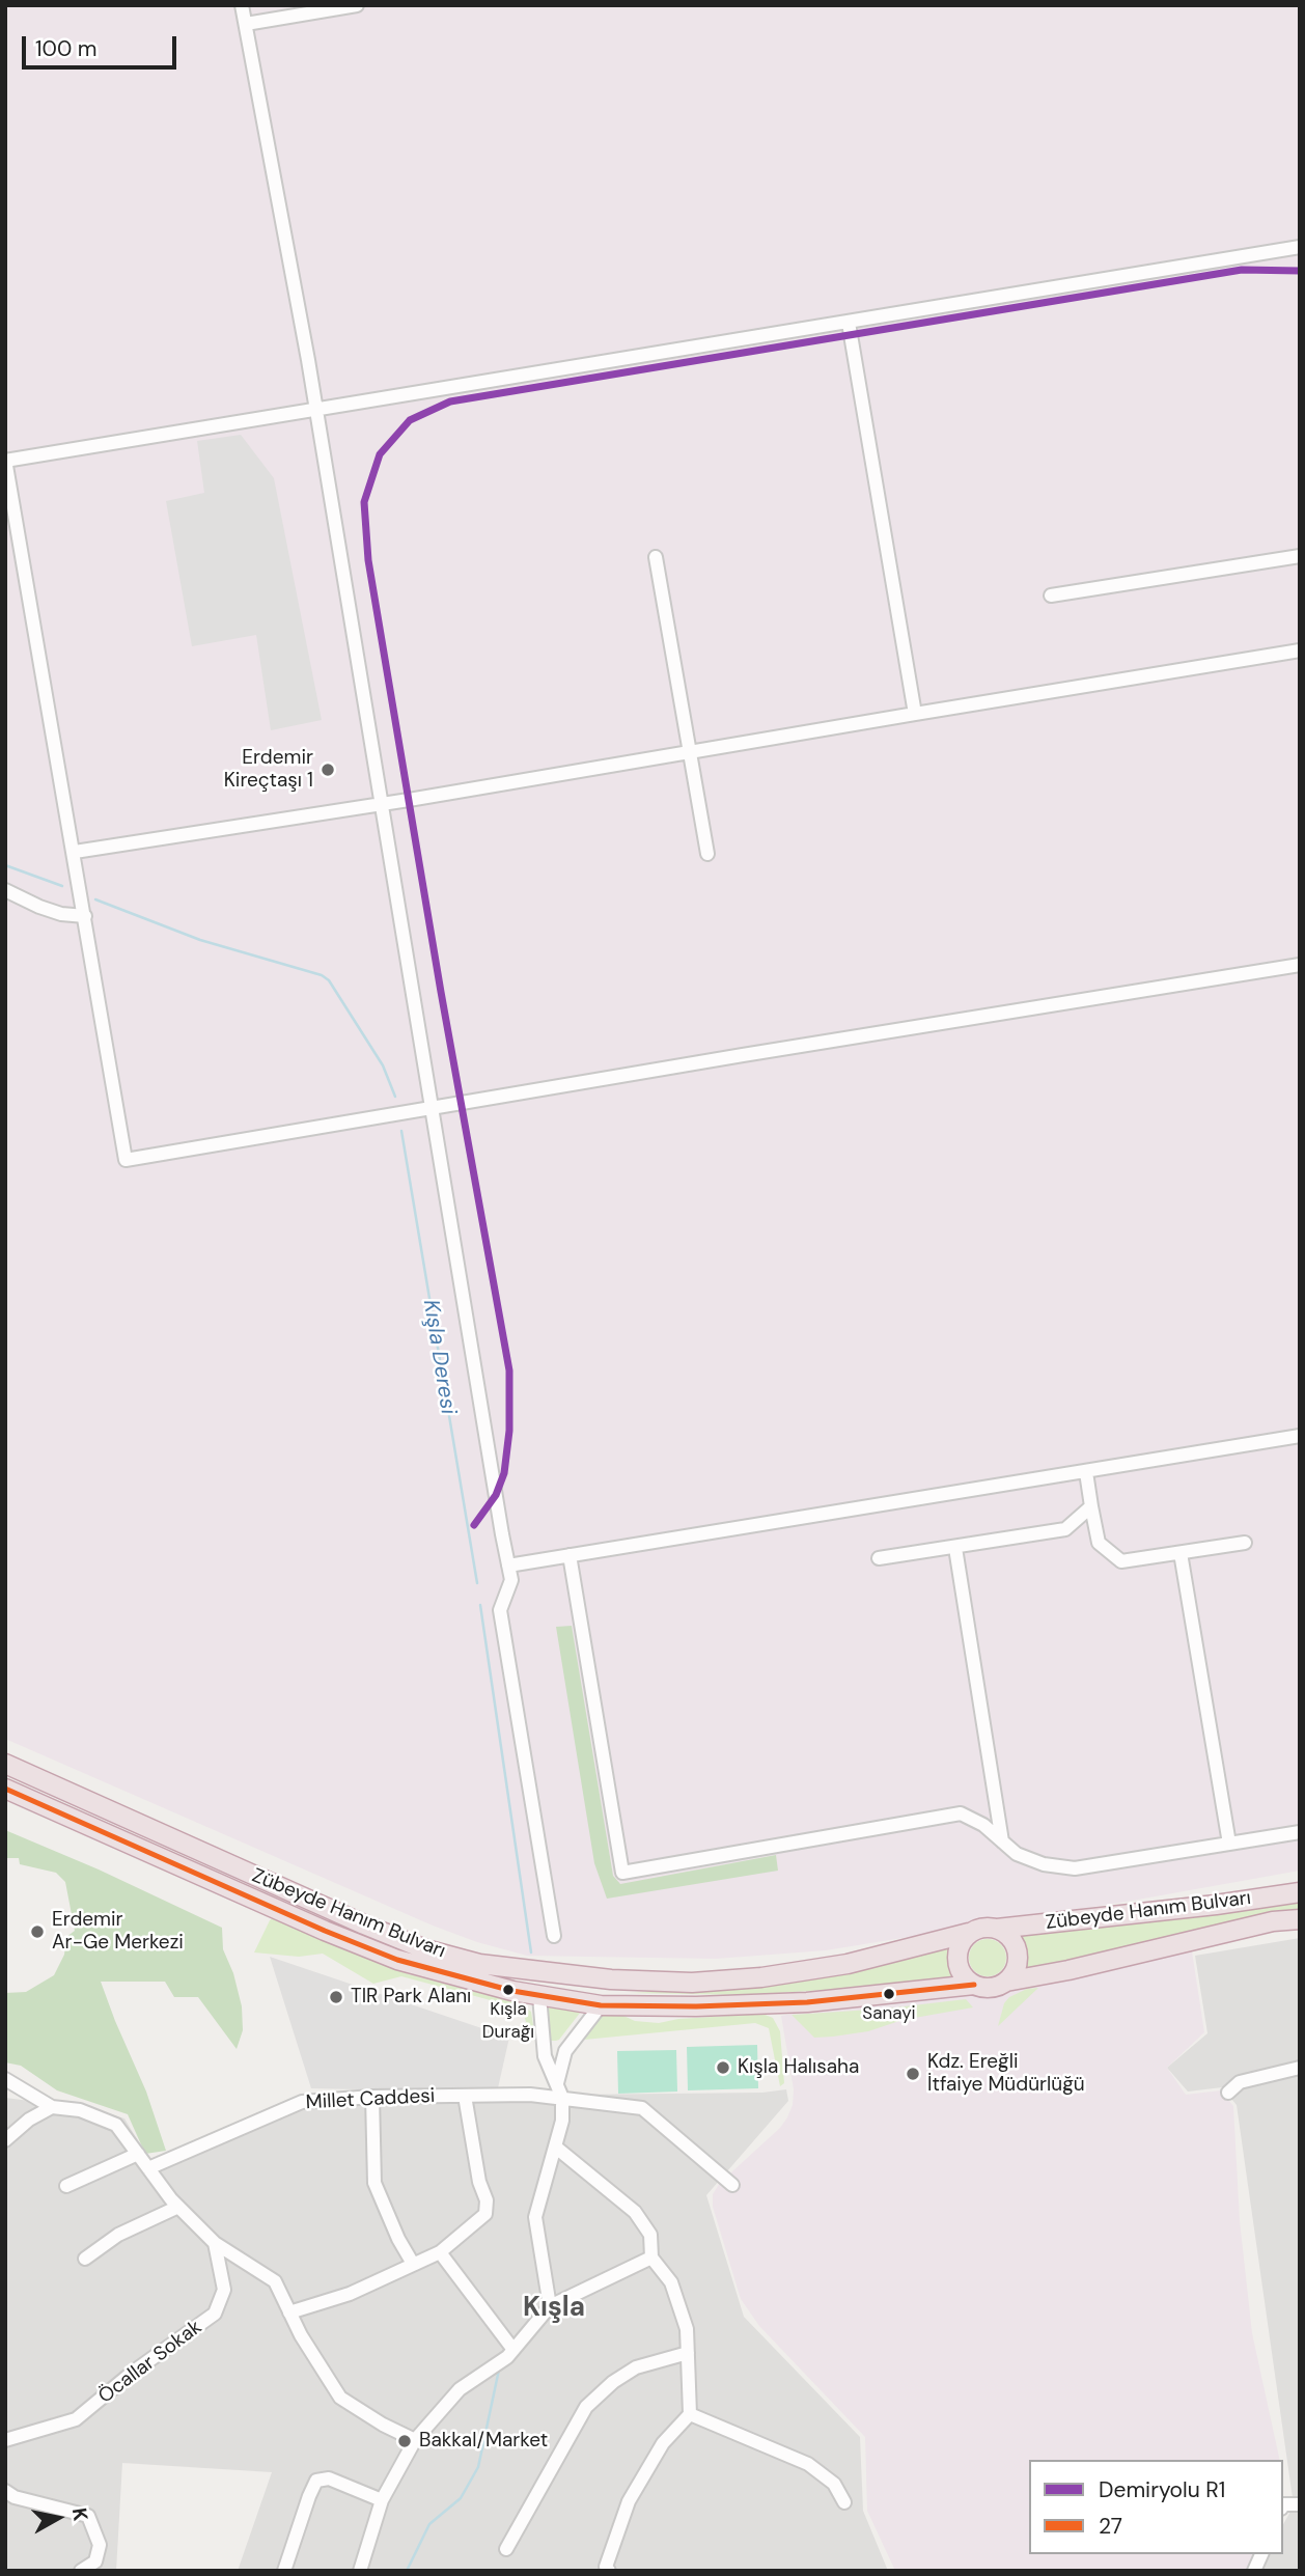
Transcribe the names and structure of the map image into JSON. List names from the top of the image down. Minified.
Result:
{"streets":{"highway":["Zübeyde Hanım Bulvarı"],"street":["Millet Caddesi","Öcallar Sokak"]},"districts":["Kışla"],"water":["Kışla Deresi"],"places":["Erdemir Kireçtaşı 1","Erdemir Ar-Ge Merkezi","Kışla Durağı","Sanayi","TIR Park Alanı","Kışla Halısaha","Kdz. Ereğli İtfaiye Müdürlüğü","Bakkal/Market"],"lines":["rail line R1","transit line 27"],"legend":["Demiryolu R1","27"],"scale_bar":"100 m","north":"right"}
